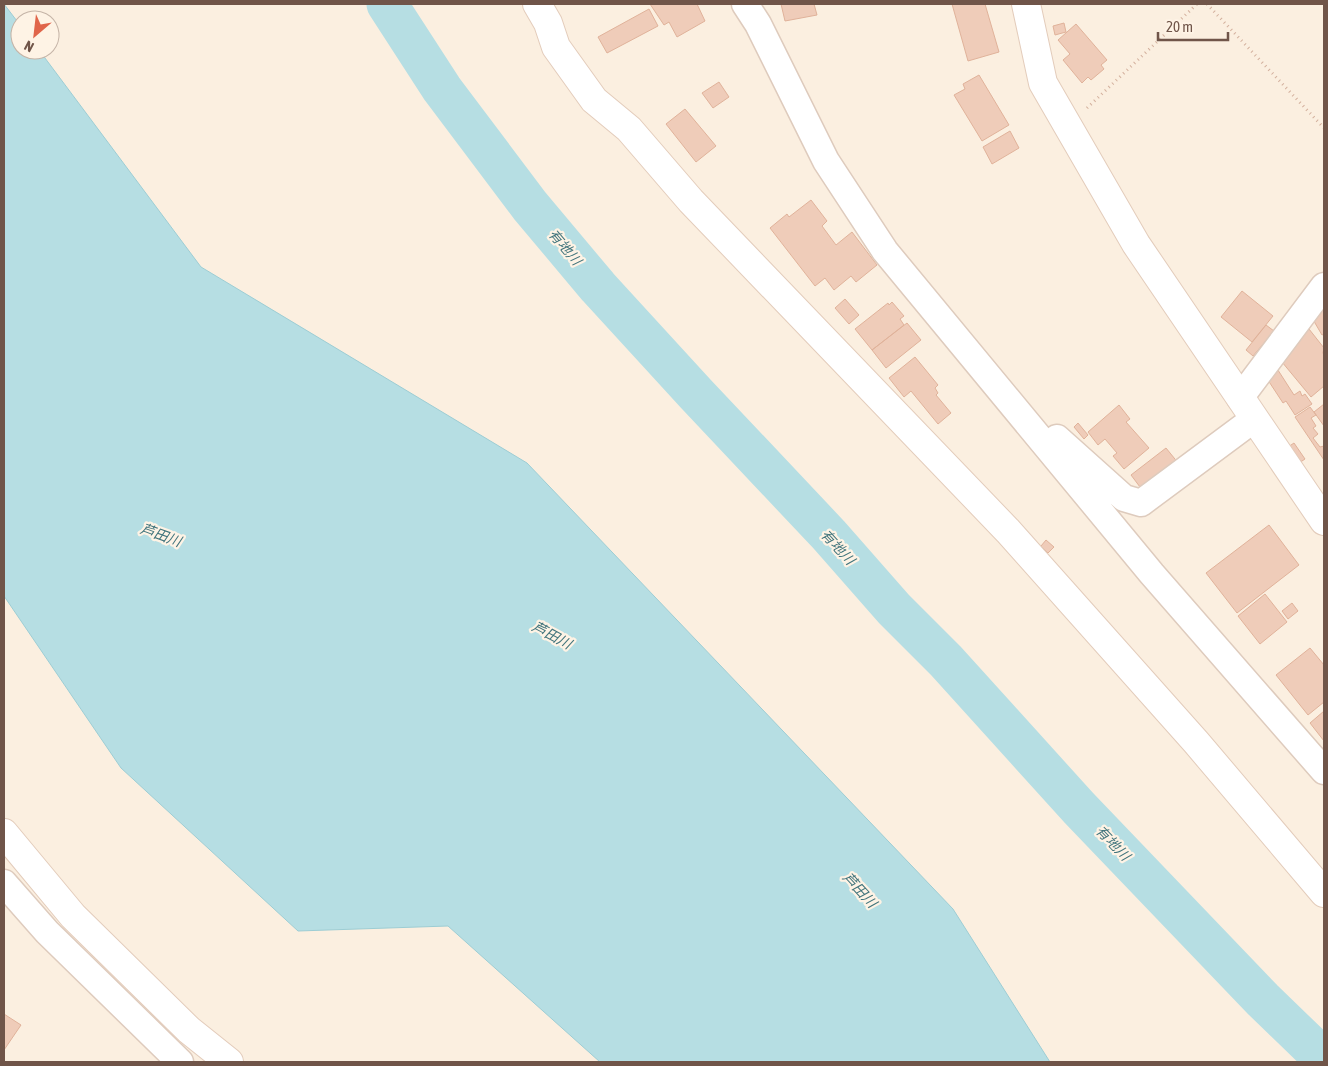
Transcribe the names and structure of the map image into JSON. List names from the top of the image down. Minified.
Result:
{"water":["有地川","芦田川"],"scale_bar":"20 m","north":"bottom left"}
